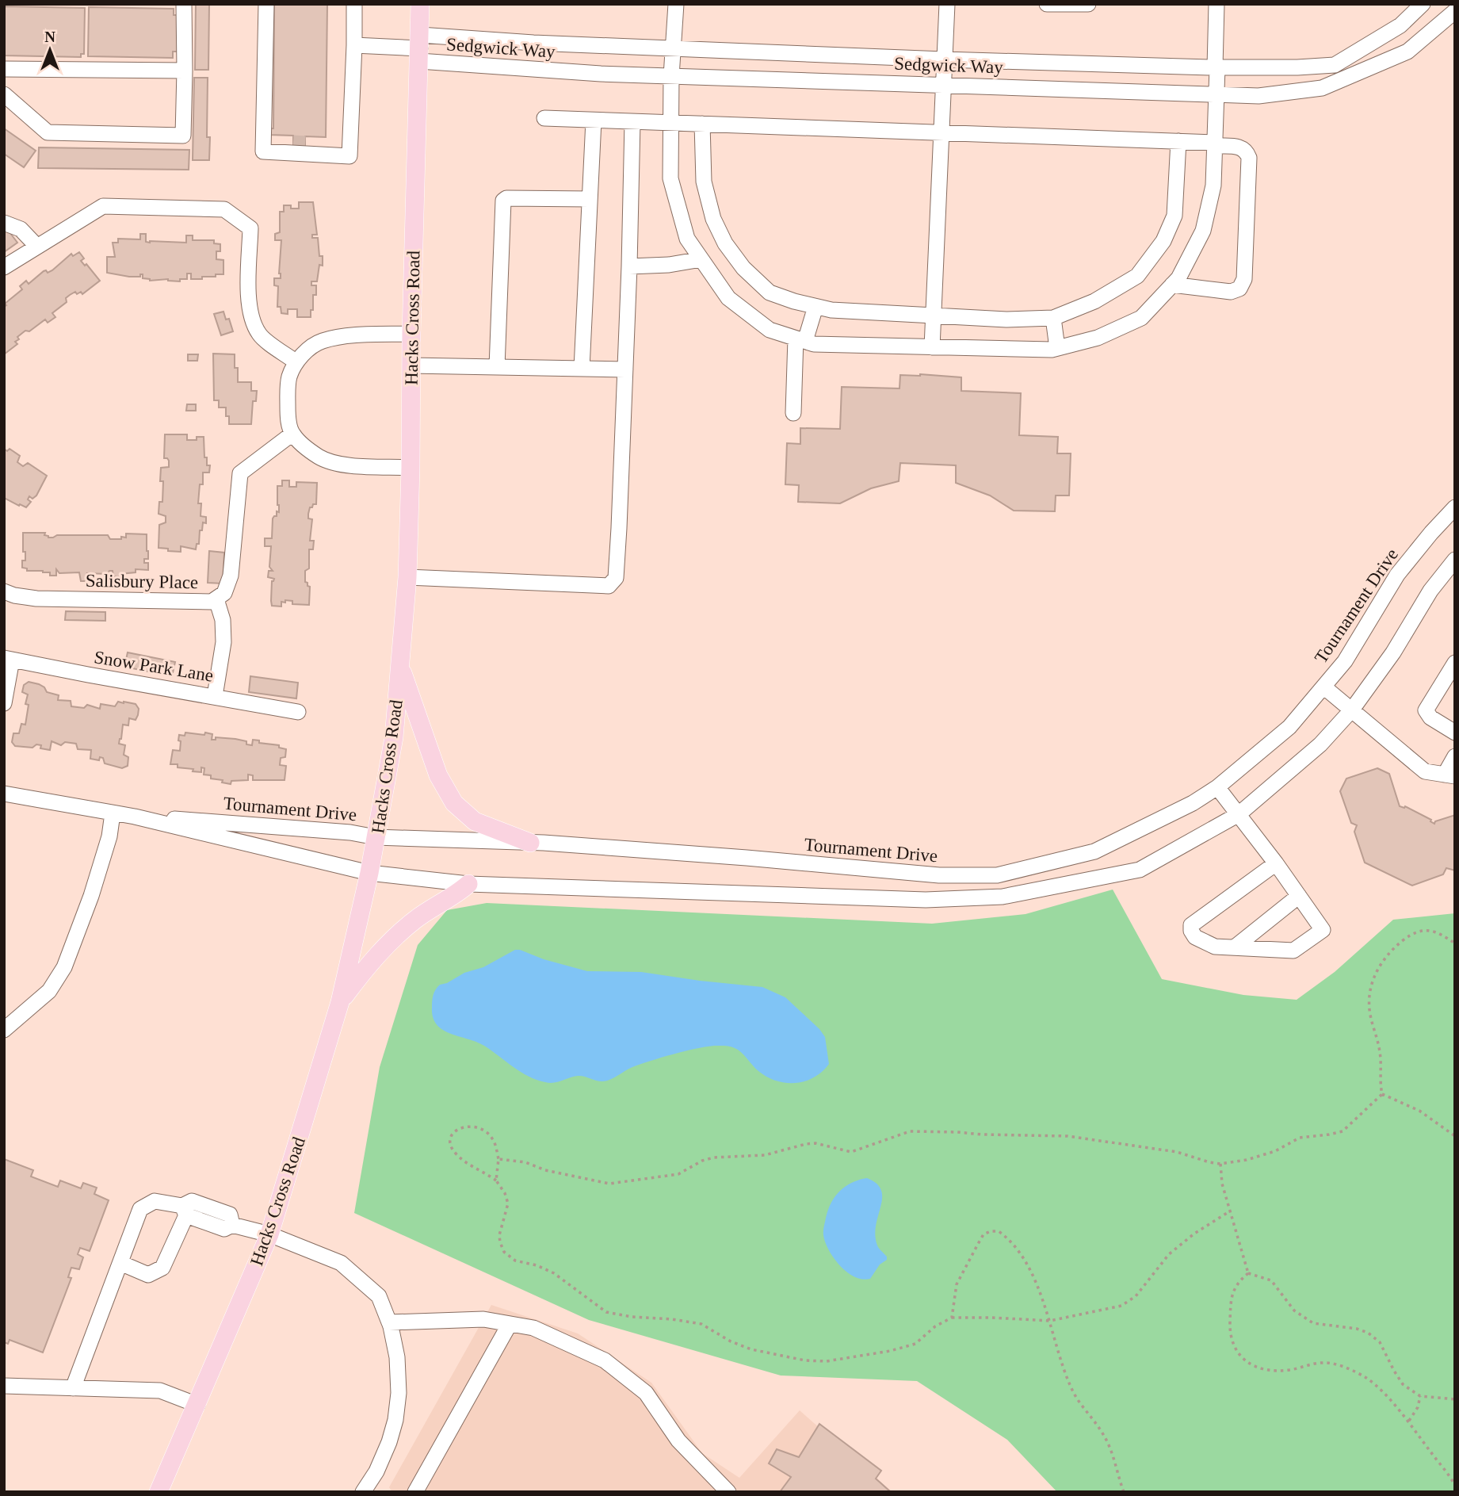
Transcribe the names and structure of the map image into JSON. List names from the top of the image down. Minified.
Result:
{"streets":{"main road":["Hacks Cross Road"],"street":["Sedgwick Way","Salisbury Place","Tournament Drive","Snow Park Lane"]},"crossings":[["Sedgwick Way","Hacks Cross Road"],["Hacks Cross Road","Salisbury Place"],["Hacks Cross Road","Tournament Drive"]],"north":"top"}
